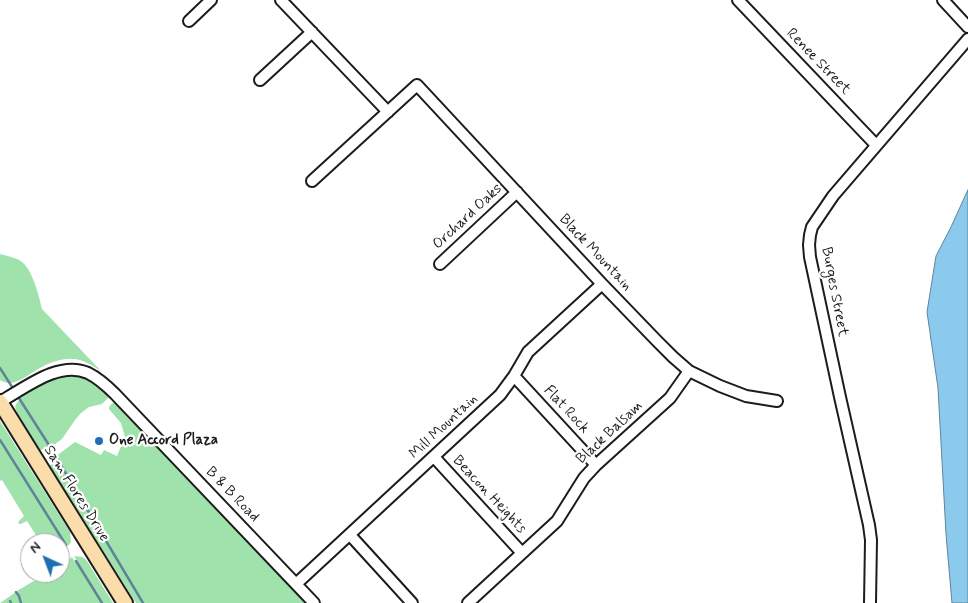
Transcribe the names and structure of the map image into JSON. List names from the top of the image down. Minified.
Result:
{"streets":{"main road":["Sam Flores Drive"],"street":["Renee Street","Orchard Oaks","Black Mountain","Burges Street","Flat Rock","Mill Mountain","Black Balsam","B & B Road","Beacon Heights"]},"crossings":[["Renee Street","Burges Street"],["Orchard Oaks","Black Mountain"],["Black Mountain","Mill Mountain"],["Black Mountain","Black Balsam"],["Flat Rock","Mill Mountain"],["Flat Rock","Black Balsam"],["Mill Mountain","B & B Road"],["Mill Mountain","Beacon Heights"],["Black Balsam","Beacon Heights"],["Sam Flores Drive","B & B Road"]],"places":["One Accord Plaza"],"north":"top left"}
